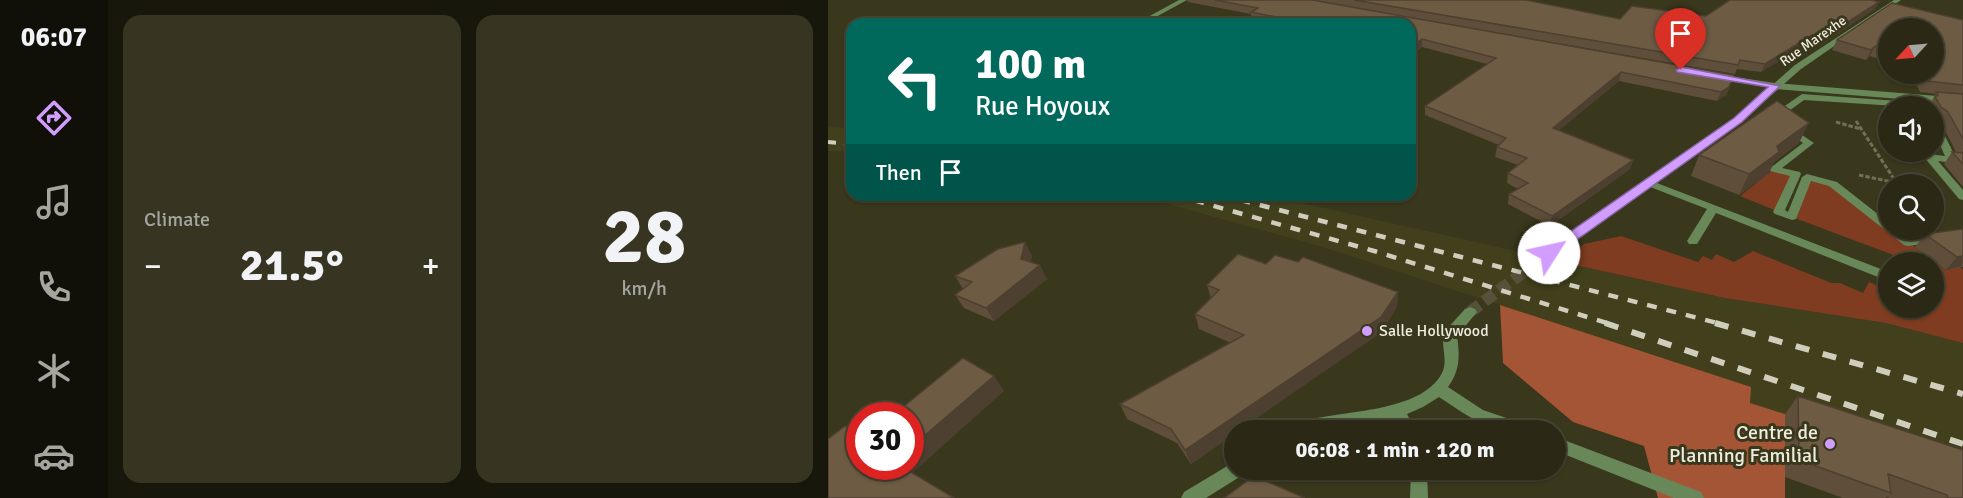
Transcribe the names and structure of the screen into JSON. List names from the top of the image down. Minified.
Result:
{"streets":{"street":["Rue Marexhe"]},"places":["Salle Hollywood","Centre de Planning Familial"],"north":"bottom left","page":{"tabs":"06:07","tile":["Climate",["28","km/h"]],"turn":["100 m","Rue Hoyoux"],"then":"Then","heat":["−","21.5°","+"],"limit":"30","trip":"06:08 · 1 min · 120 m"}}
